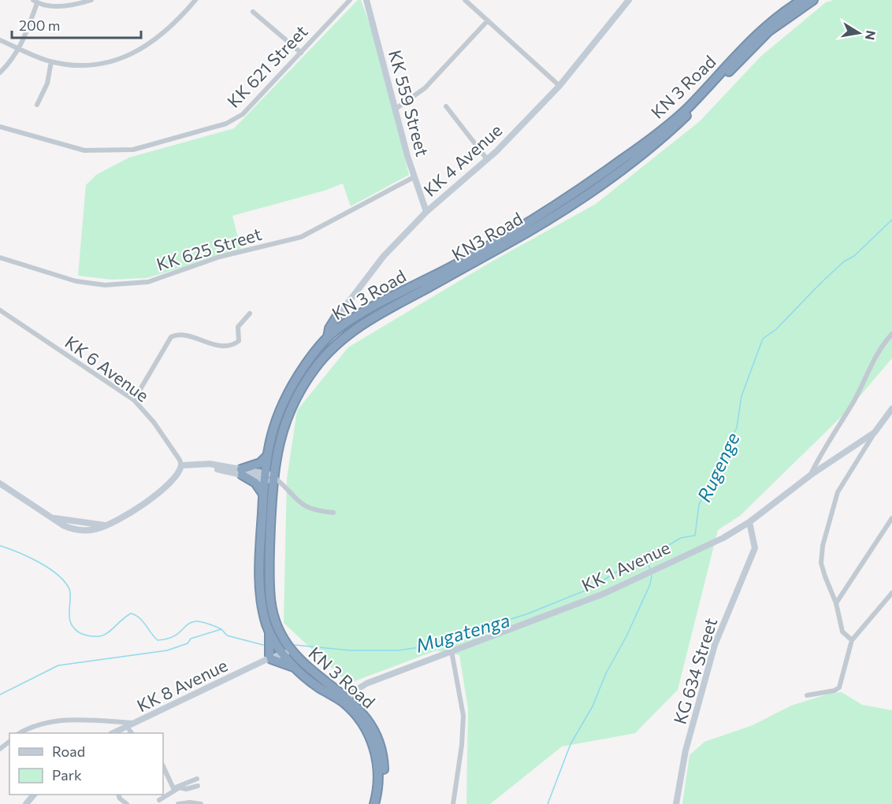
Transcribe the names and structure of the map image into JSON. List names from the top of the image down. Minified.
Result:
{"streets":{"highway":["KN 3 Road","KN3 Road"],"main road":["KK 559 Street","KK 4 Avenue","KK 1 Avenue","KG 634 Street","KK 8 Avenue"],"street":["KK 621 Street","KK 625 Street","KK 6 Avenue"]},"crossings":[["KN 3 Road","KN3 Road"],["KN 3 Road","KK 1 Avenue"],["KN 3 Road","KK 8 Avenue"],["KK 559 Street","KK 4 Avenue"],["KK 559 Street","KK 625 Street"],["KK 1 Avenue","KG 634 Street"]],"water":["Rugenge","Mugatenga"],"legend":["Road","Park"],"scale_bar":"200 m","north":"right"}
